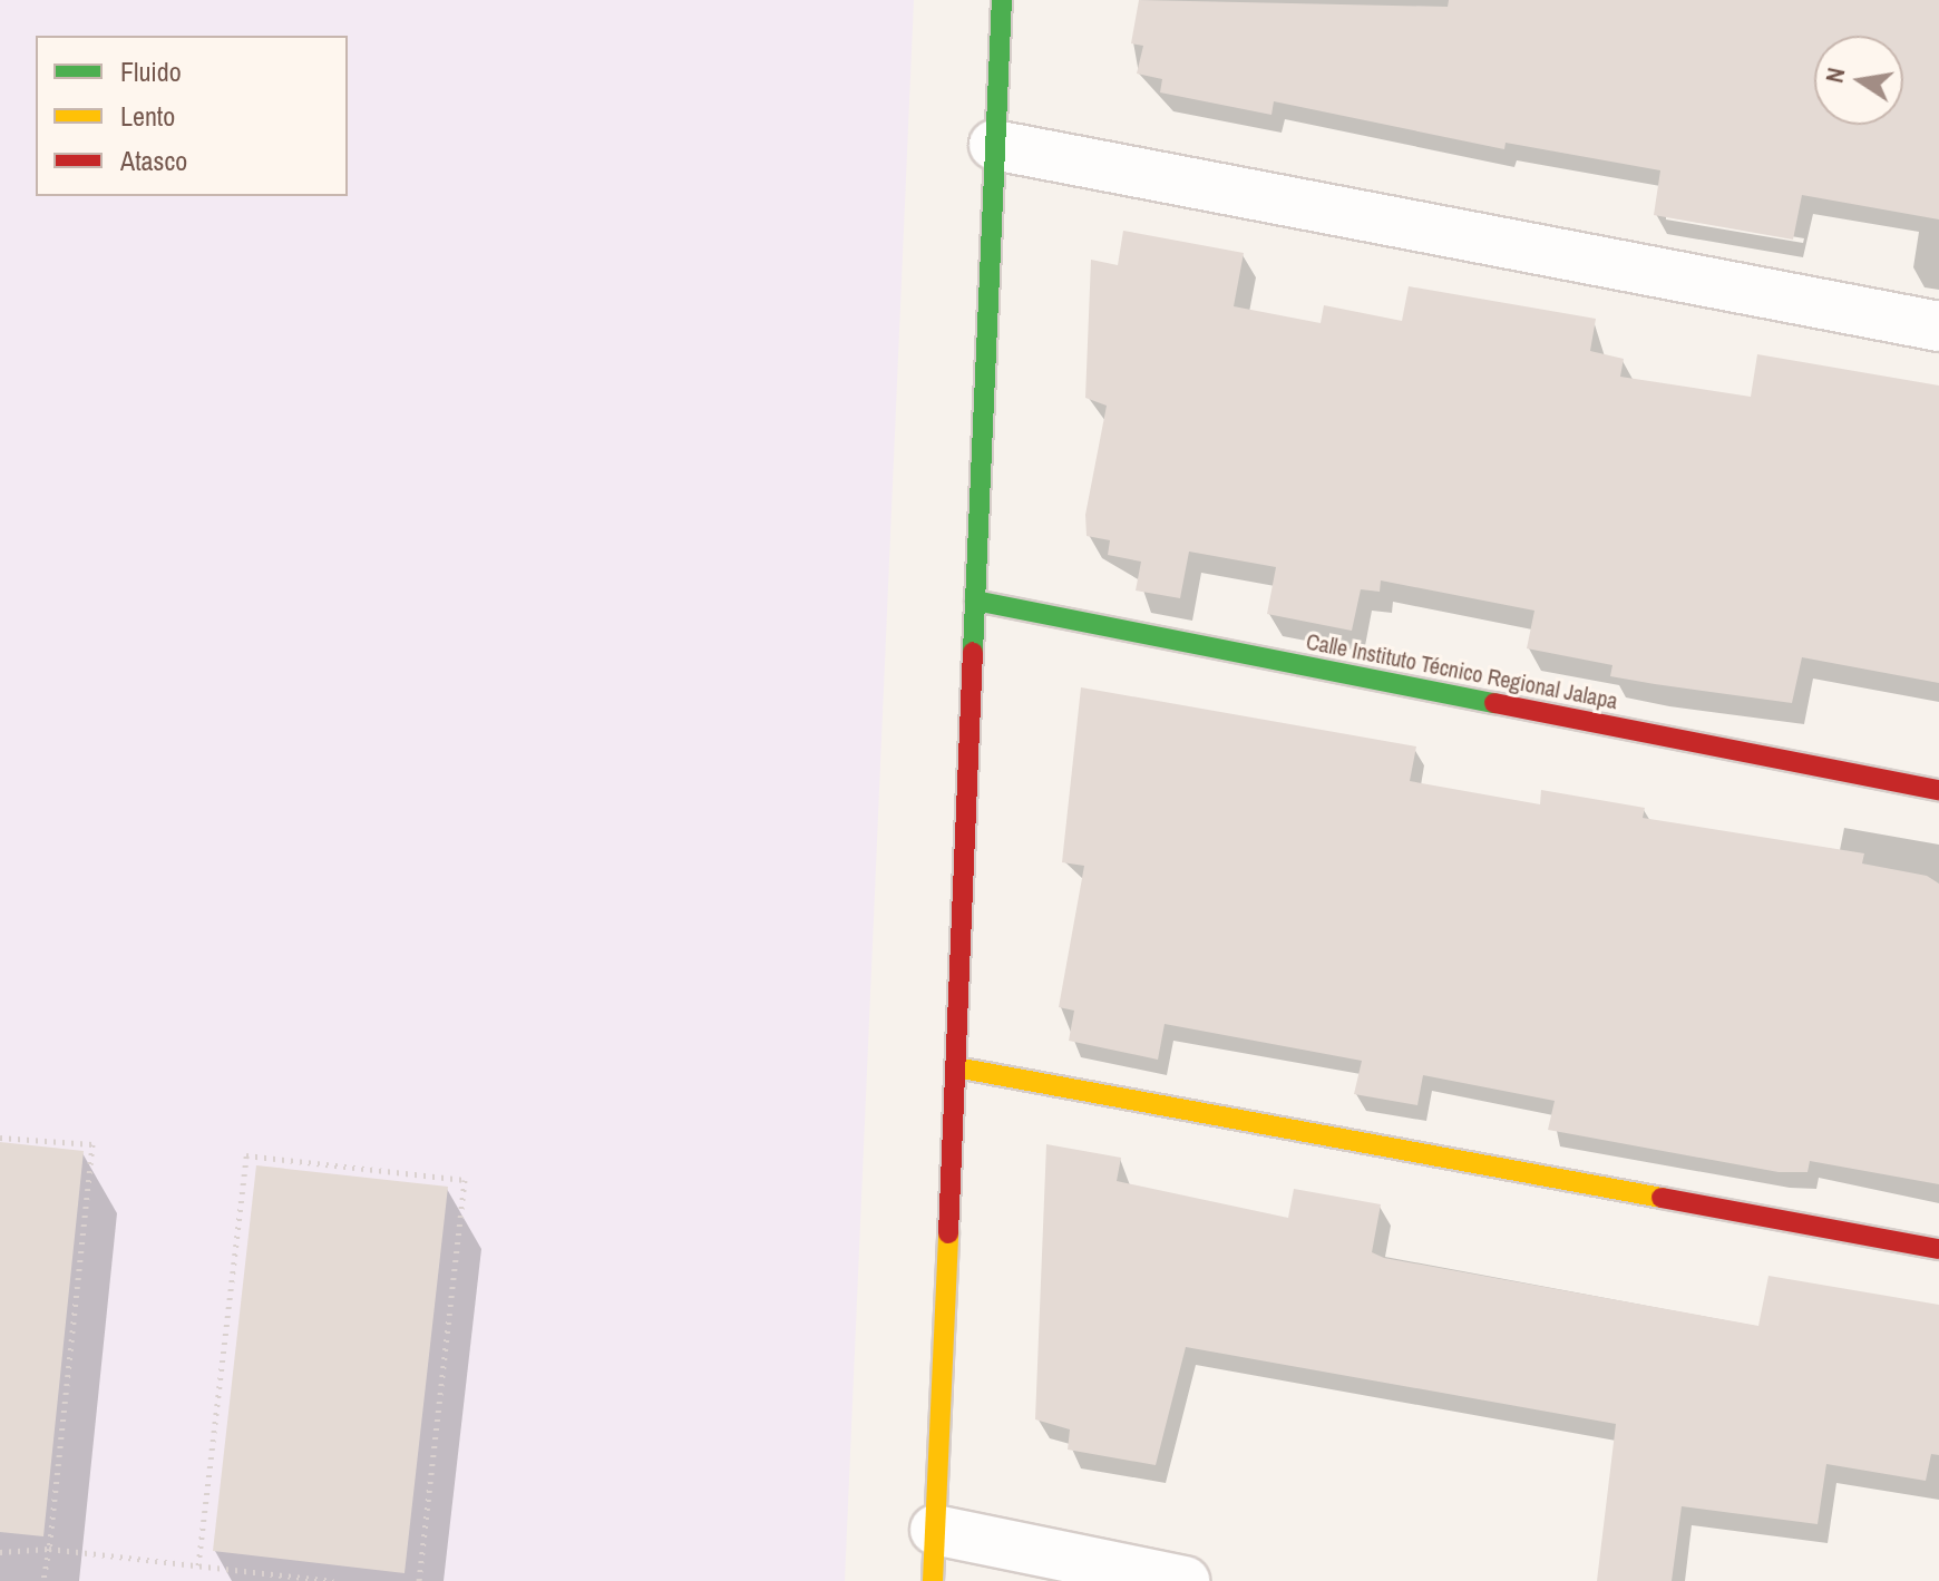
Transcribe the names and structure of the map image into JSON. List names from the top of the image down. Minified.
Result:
{"streets":{"street":["Calle Instituto Técnico Regional Jalapa"]},"legend":["Fluido","Lento","Atasco"],"north":"left"}
